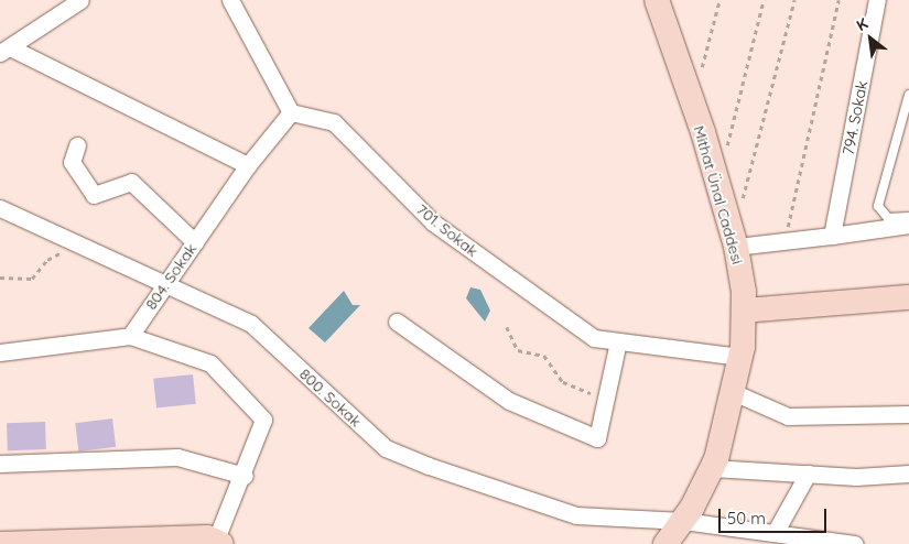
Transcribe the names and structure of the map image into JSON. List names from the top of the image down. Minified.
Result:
{"streets":{"main road":["Mithat Ünal Caddesi"],"street":["794. Sokak","701. Sokak","804. Sokak","800. Sokak"]},"crossings":[["Mithat Ünal Caddesi","701. Sokak"],["Mithat Ünal Caddesi","800. Sokak"],["701. Sokak","804. Sokak"],["804. Sokak","800. Sokak"]],"scale_bar":"50 m","north":"top left"}
